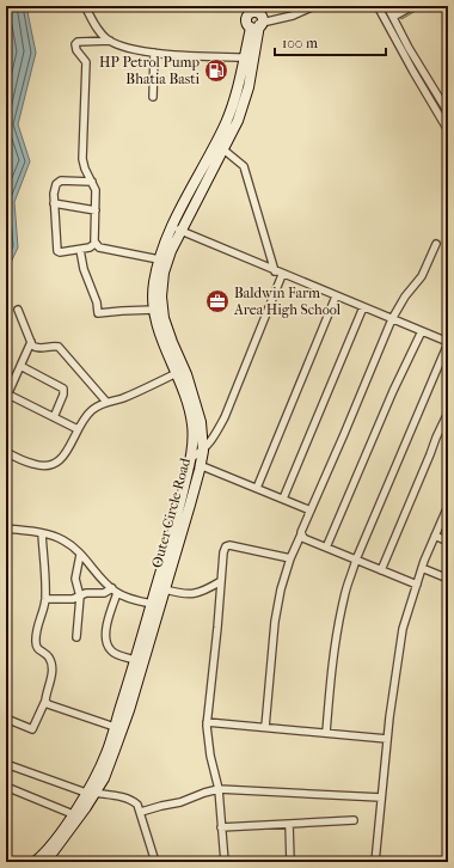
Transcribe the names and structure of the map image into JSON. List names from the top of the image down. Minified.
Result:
{"streets":{"main road":["Outer Circle Road"]},"places":{"fuel station":["HP Petrol Pump Bhatia Basti"],"office":["Baldwin Farm Area High School"]},"scale_bar":"100 m"}
